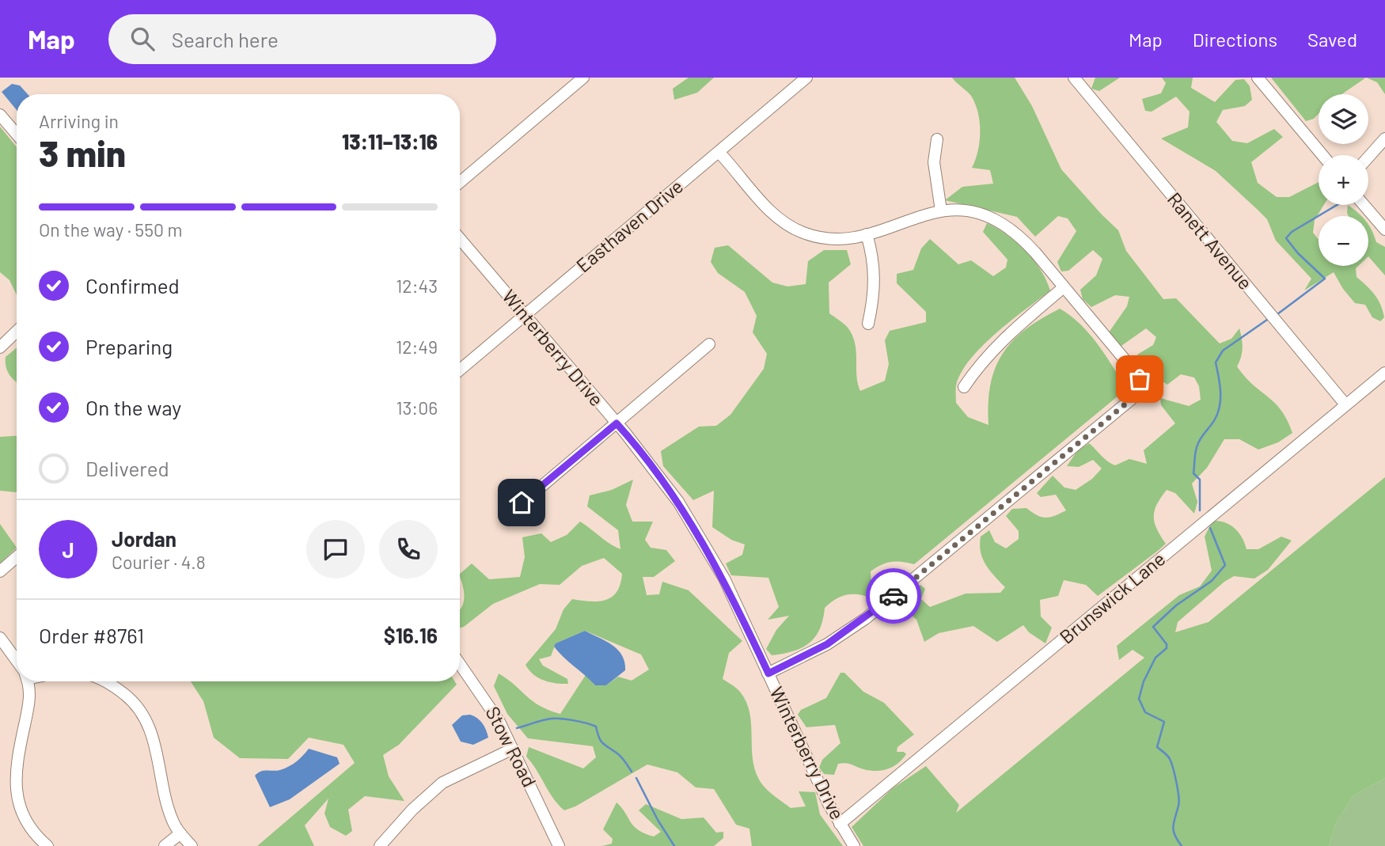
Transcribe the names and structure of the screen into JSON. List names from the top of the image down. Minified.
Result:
{"streets":{"street":["Easthaven Drive","Ranett Avenue","Winterberry Drive","Brunswick Lane","Stow Road"]},"crossings":[["Easthaven Drive","Winterberry Drive"],["Ranett Avenue","Brunswick Lane"],["Winterberry Drive","Brunswick Lane"]],"page":{"header":"Map","search":"Search here","nav":["Map","Directions","Saved"],"map_buttons":["+","−"],"heading":["3 min","Arriving in","13:11–13:16"],"panel":["Jordan","Courier · 4.8","Order #8761","$16.16"],"bar":"On the way · 550 m","list":[["Confirmed","12:43"],["Preparing","12:49"],["On the way","13:06"],"Delivered"],"round":"J"}}
